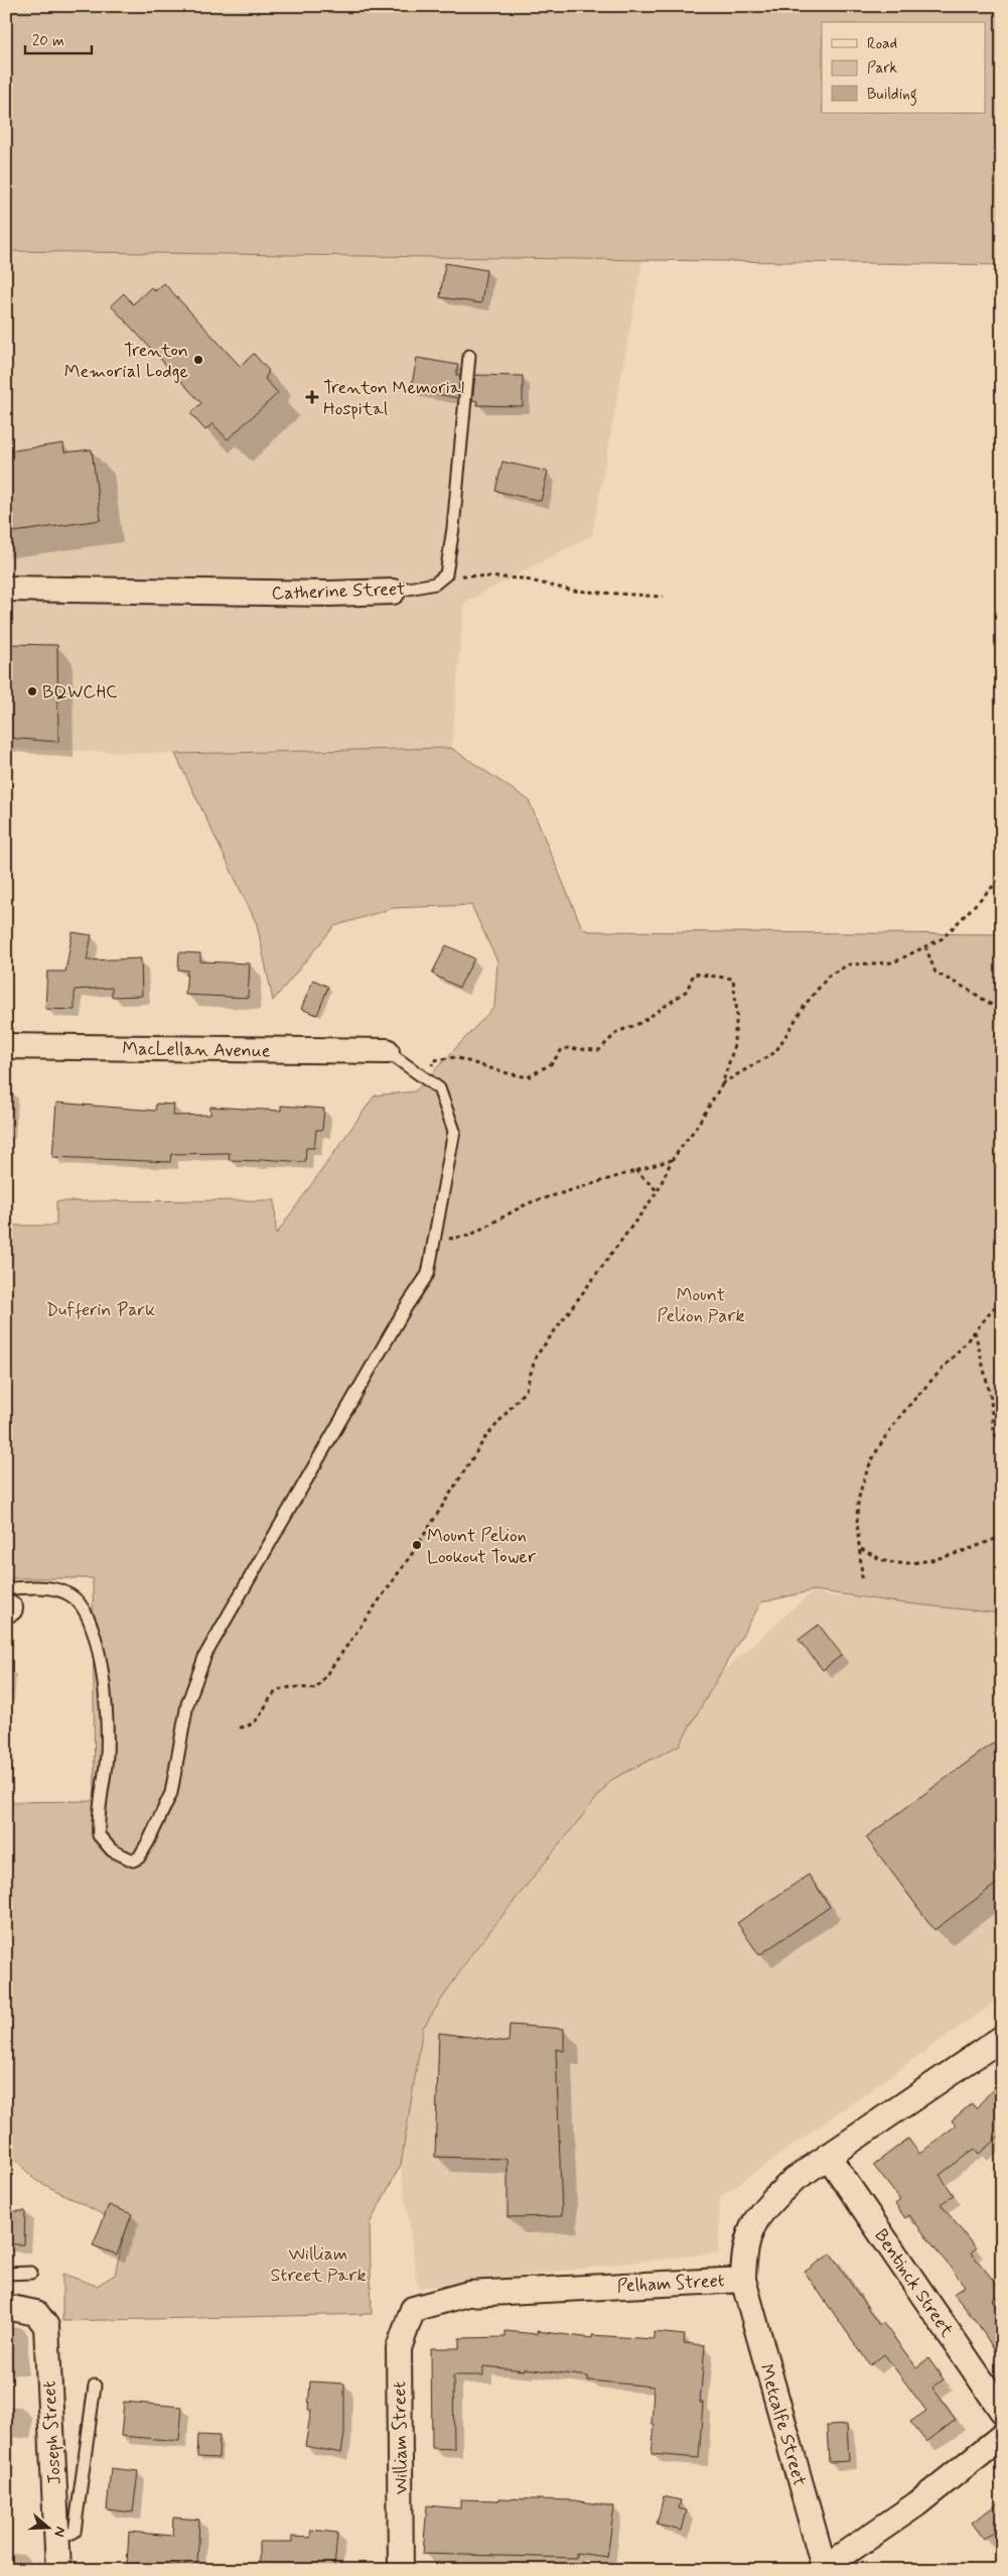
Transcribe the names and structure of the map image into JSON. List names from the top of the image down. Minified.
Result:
{"streets":{"street":["Catherine Street","MacLellan Avenue","Pelham Street","Bentinck Street","Metcalfe Street","Joseph Street","William Street"]},"crossings":[["Pelham Street","Bentinck Street"],["Pelham Street","Metcalfe Street"],["Pelham Street","William Street"]],"parks":["Mount Pelion Park","Dufferin Park","William Street Park"],"places":{"other":["Trenton Memorial Lodge","BQWCHC","Mount Pelion Lookout Tower"],"health":["Trenton Memorial Hospital"]},"legend":["Road","Park","Building"],"scale_bar":"20 m","north":"right"}
